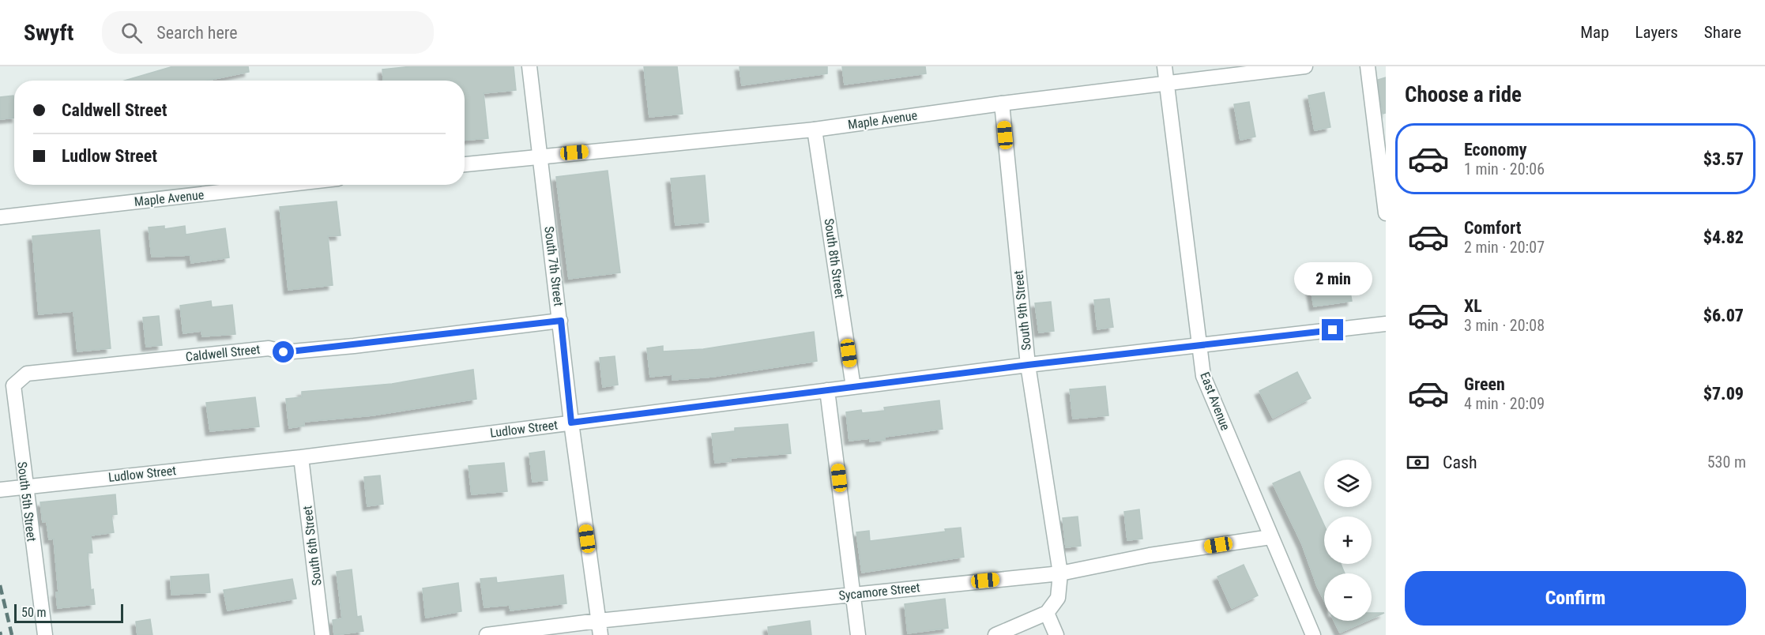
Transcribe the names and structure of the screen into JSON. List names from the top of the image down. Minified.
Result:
{"streets":{"street":["Maple Avenue","South 8th Street","South 7th Street","South 9th Street","Caldwell Street","East Avenue","Ludlow Street","South 5th Street","South 6th Street","Sycamore Street"]},"crossings":[["Maple Avenue","South 8th Street"],["Maple Avenue","South 7th Street"],["Maple Avenue","South 9th Street"],["Maple Avenue","East Avenue"],["South 8th Street","Ludlow Street"],["South 7th Street","Caldwell Street"],["South 7th Street","Ludlow Street"],["South 7th Street","Sycamore Street"],["South 9th Street","Ludlow Street"],["South 9th Street","Sycamore Street"],["Caldwell Street","South 5th Street"],["East Avenue","Ludlow Street"],["East Avenue","Sycamore Street"],["Ludlow Street","South 5th Street"],["Ludlow Street","South 6th Street"]],"scale_bar":"50 m","page":{"header":"Swyft","search":"Search here","nav":["Map","Layers","Share"],"heading":"Choose a ride","banner":["Caldwell Street","Ludlow Street"],"list":[{"name":"Economy","note":"1 min · 20:06","value":"$3.57"},{"name":"Comfort","note":"2 min · 20:07","value":"$4.82"},{"name":"XL","note":"3 min · 20:08","value":"$6.07"},{"name":"Green","note":"4 min · 20:09","value":"$7.09"}],"bubble":"2 min","pay":["Cash","530 m"],"map_buttons":["+","−"],"buttons":"Confirm","scale":"50 m"}}
